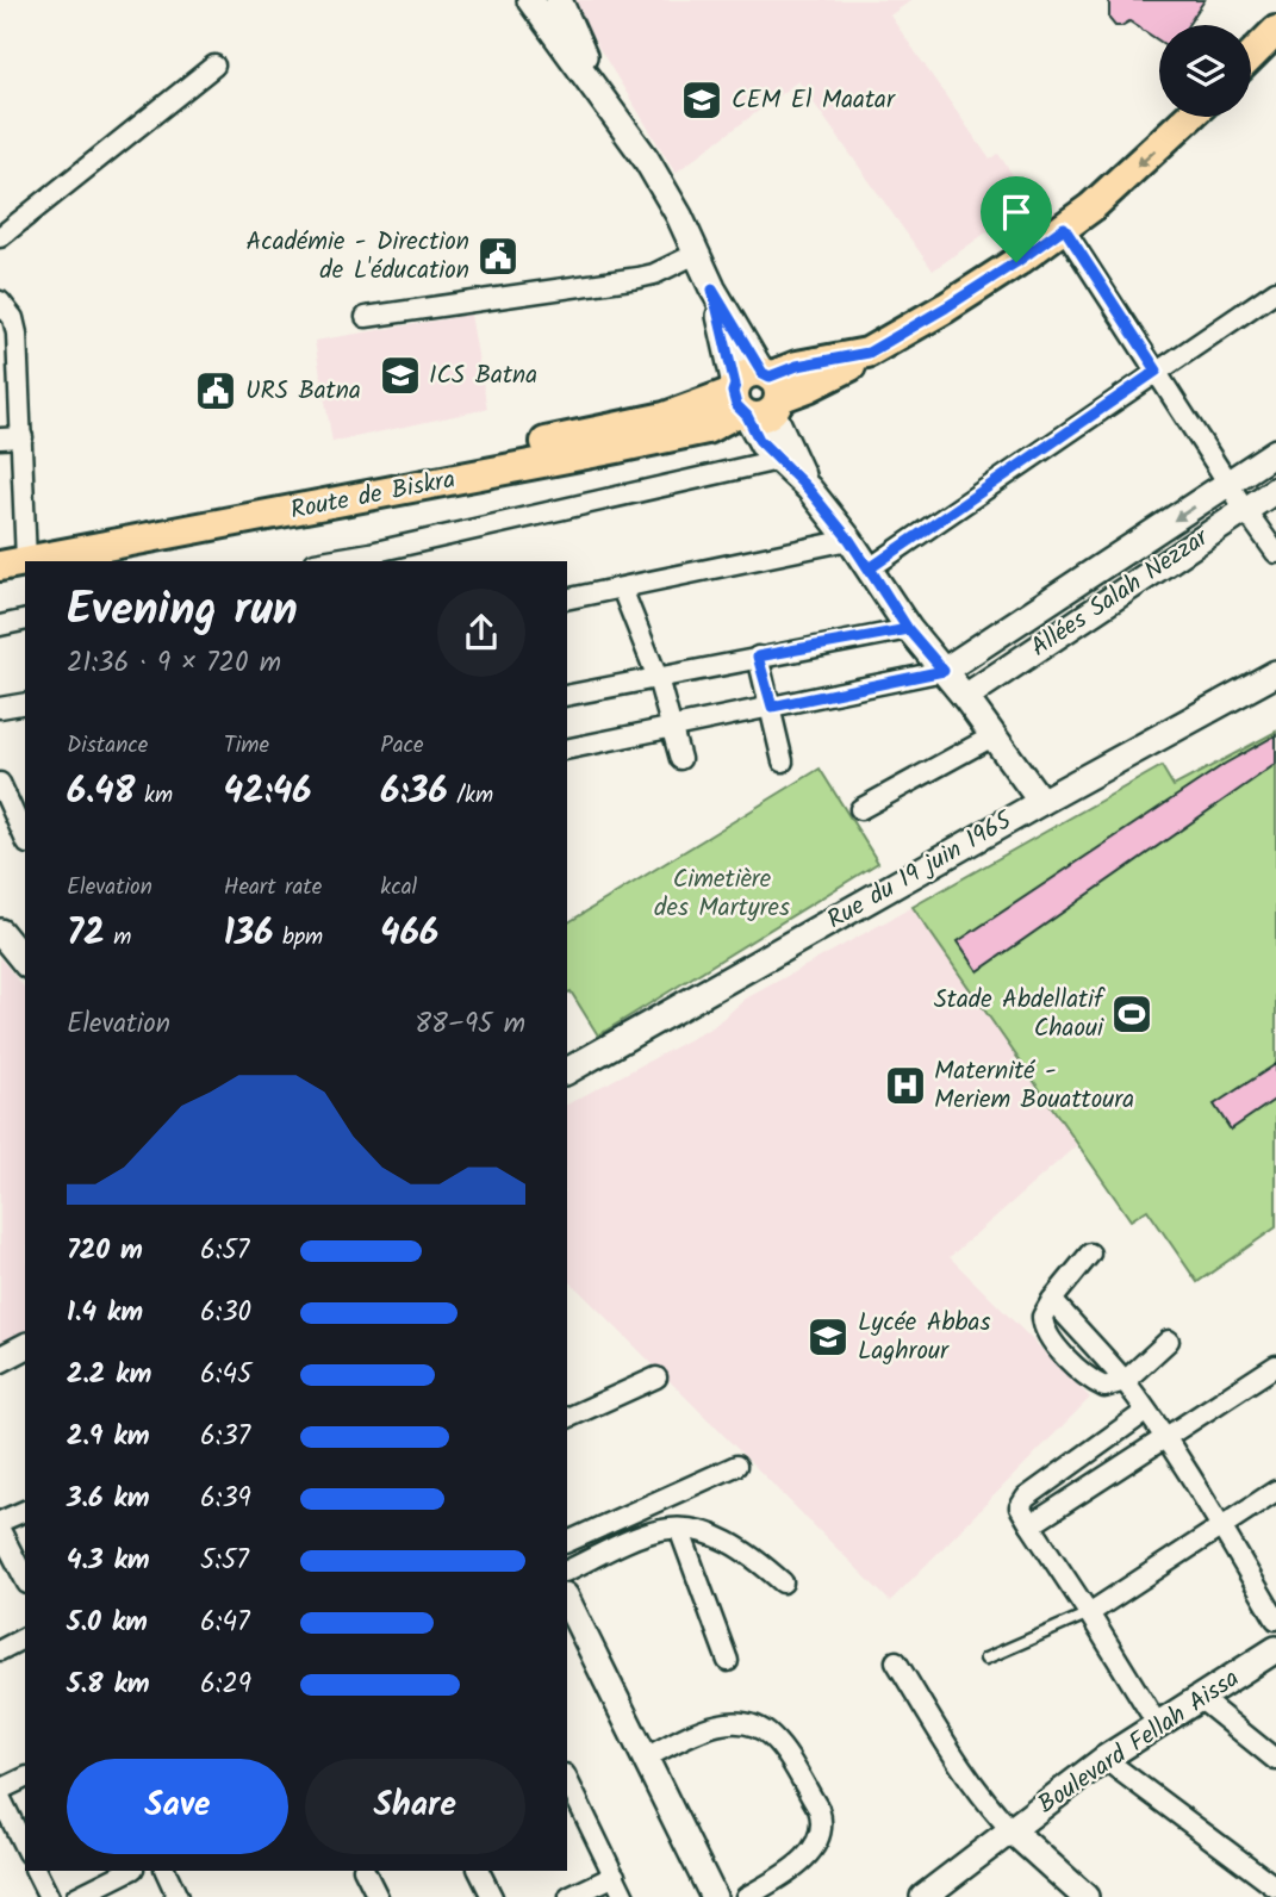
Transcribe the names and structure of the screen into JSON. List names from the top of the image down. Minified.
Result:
{"streets":{"main road":["Route de Biskra"],"street":["Allées Salah Nezzar","Rue du 19 juin 1965","Boulevard Fellah Aissa"]},"parks":["Cimetière des Martyres"],"places":{"school or university":["CEM El Maatar","ICS Batna","Lycée Abbas Laghrour"],"public building":["Académie - Direction de L'éducation","URS Batna"],"sports":["Stade Abdellatif Chaoui"],"hospital":["Maternité - Meriem Bouattoura"]},"page":{"heading":["Evening run","21:36 · 9 × 720 m"],"stats":[["Distance","6.48 km"],["Time","42:46"],["Pace","6:36 /km"],["Elevation","72 m"],["Heart rate","136 bpm"],["kcal","466"]],"chart":["Elevation","88–95 m"],"list":[{"name":"720 m","note":"6:57"},{"name":"1.4 km","note":"6:30"},{"name":"2.2 km","note":"6:45"},{"name":"2.9 km","note":"6:37"},{"name":"3.6 km","note":"6:39"},{"name":"4.3 km","note":"5:57"},{"name":"5.0 km","note":"6:47"},{"name":"5.8 km","note":"6:29"}],"buttons":["Save","Share"]}}
